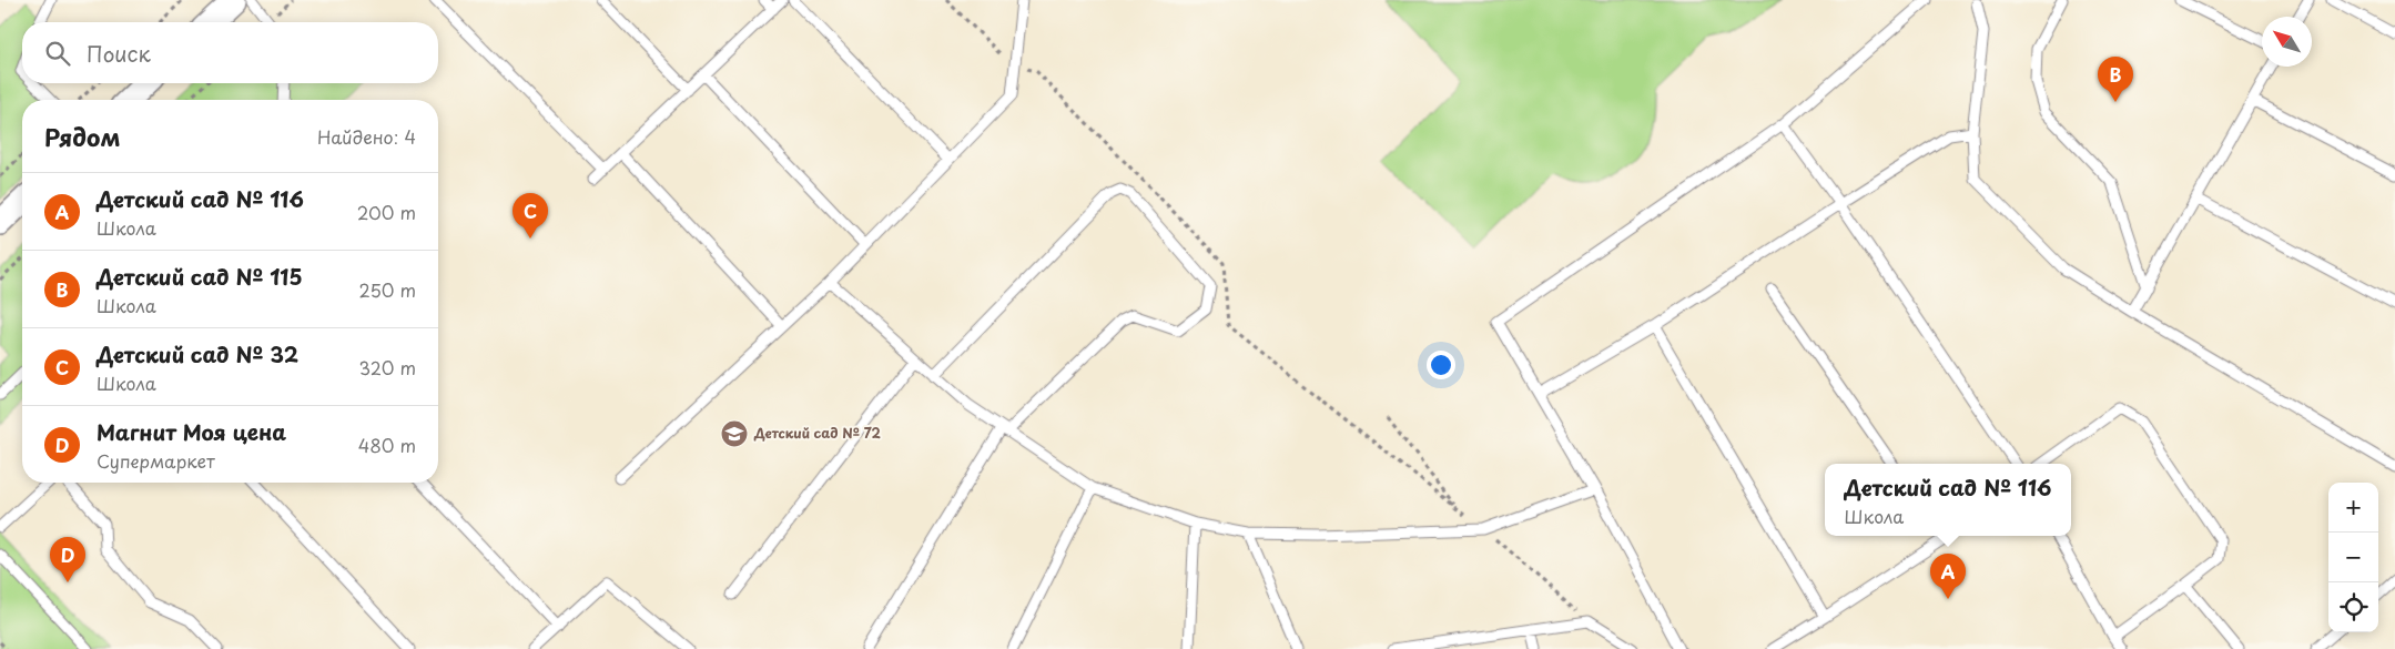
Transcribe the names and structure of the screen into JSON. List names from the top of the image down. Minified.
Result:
{"places":{"school or university":["Детский сад № 72"]},"north":"top left","page":{"search":"Поиск","pins":["B","C","D","A"],"heading":["Рядом","Найдено: 4"],"list":[{"mark":"A","name":"Детский сад № 116","note":"Школа","value":"200 m"},{"mark":"B","name":"Детский сад № 115","note":"Школа","value":"250 m"},{"mark":"C","name":"Детский сад № 32","note":"Школа","value":"320 m"},{"mark":"D","name":"Магнит Моя цена","note":"Супермаркет","value":"480 m"}],"popup":["Детский сад № 116","Школа"],"map_buttons":["+","−"]}}
